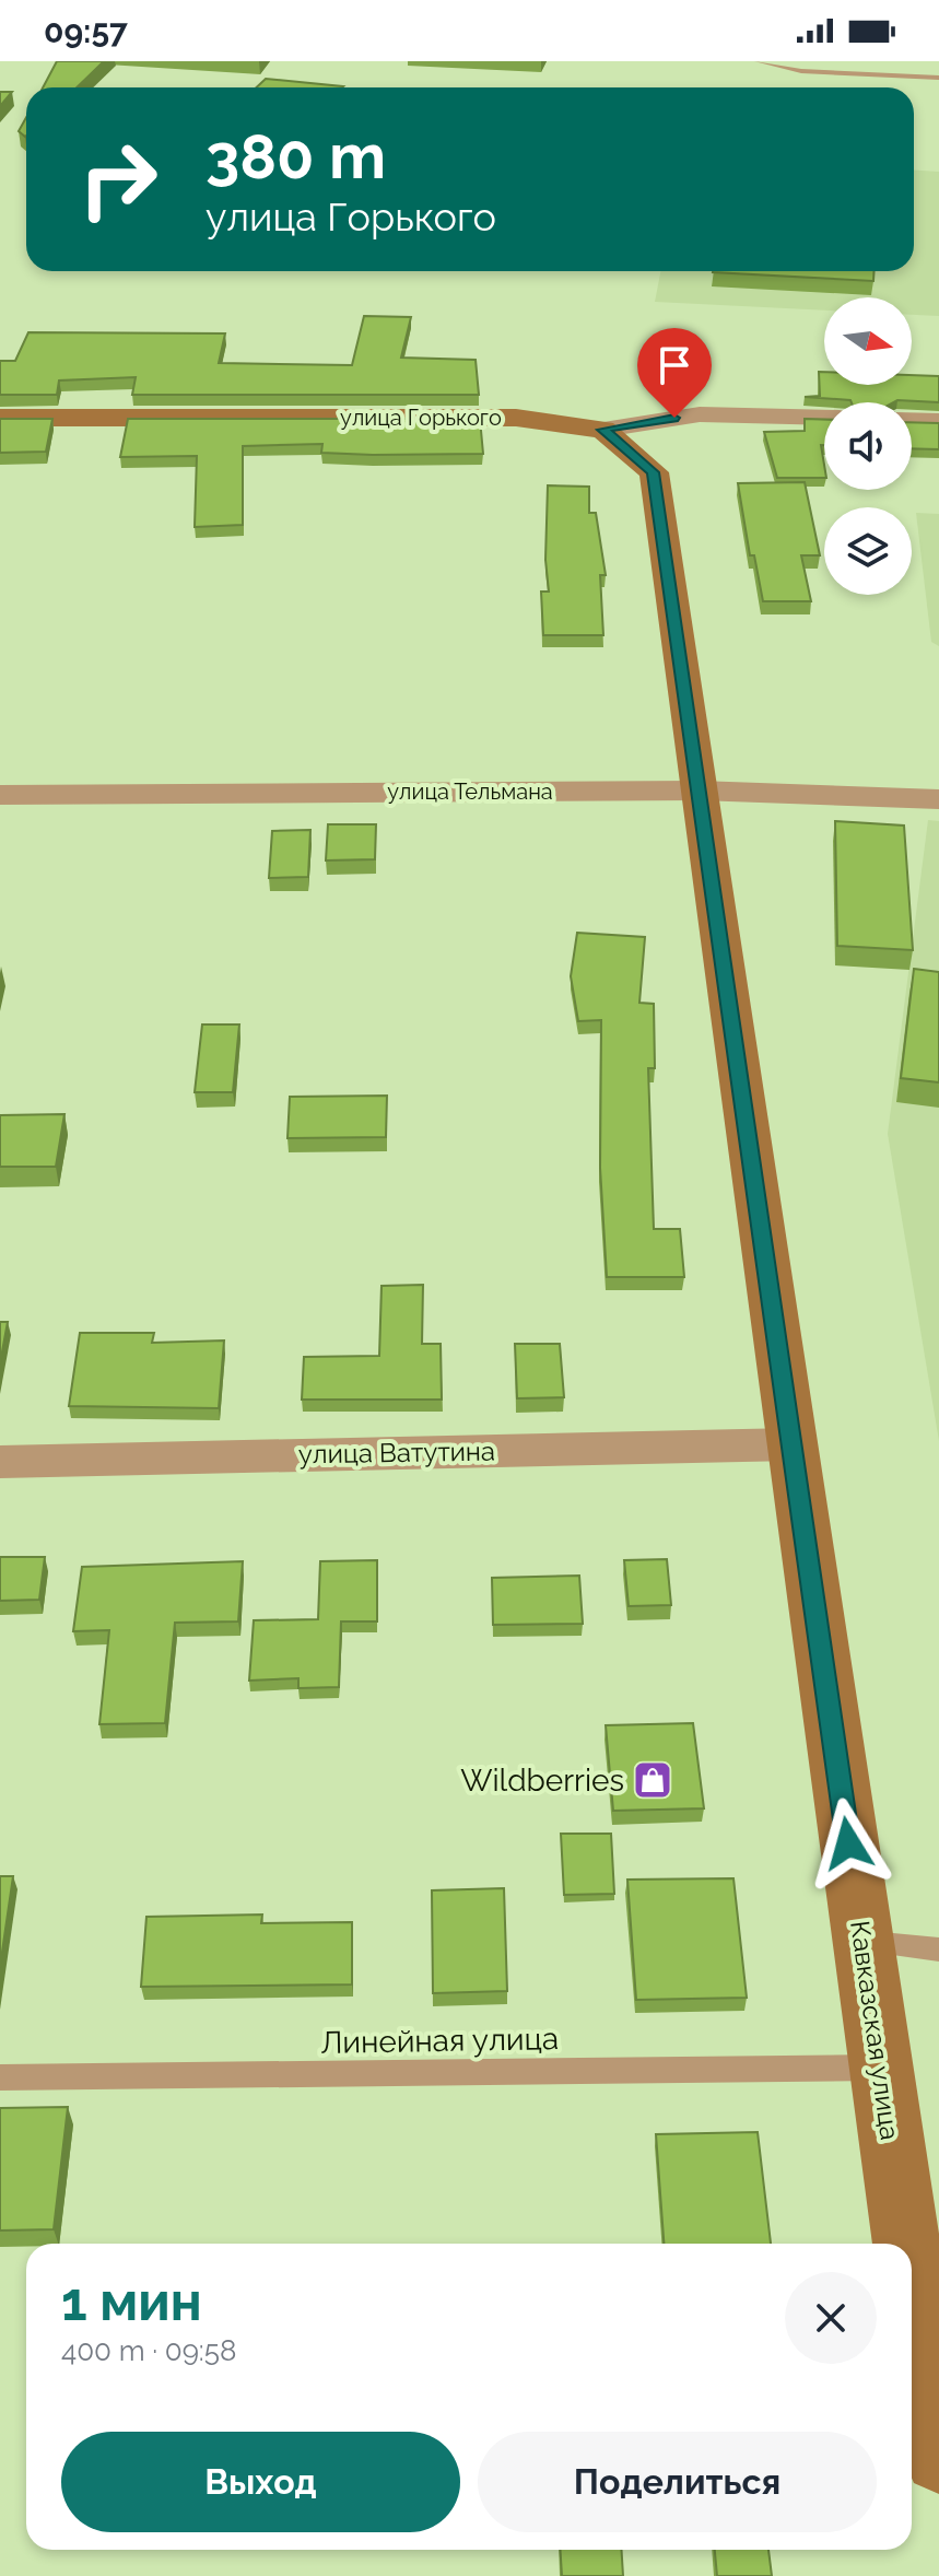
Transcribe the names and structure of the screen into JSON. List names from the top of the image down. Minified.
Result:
{"streets":{"main road":["улица Горького","Кавказская улица"],"street":["улица Тельмана","улица Ватутина"],"lane":["Линейная улица"]},"crossings":[["улица Горького","Кавказская улица"],["улица Тельмана","Кавказская улица"],["улица Ватутина","Кавказская улица"],["Кавказская улица","Линейная улица"]],"places":{"shop":["Wildberries"]},"north":"right","page":{"status":"09:57","turn":["380 m","улица Горького"],"heading":["1 мин","400 m · 09:58"],"buttons":["Выход","Поделиться"]}}
